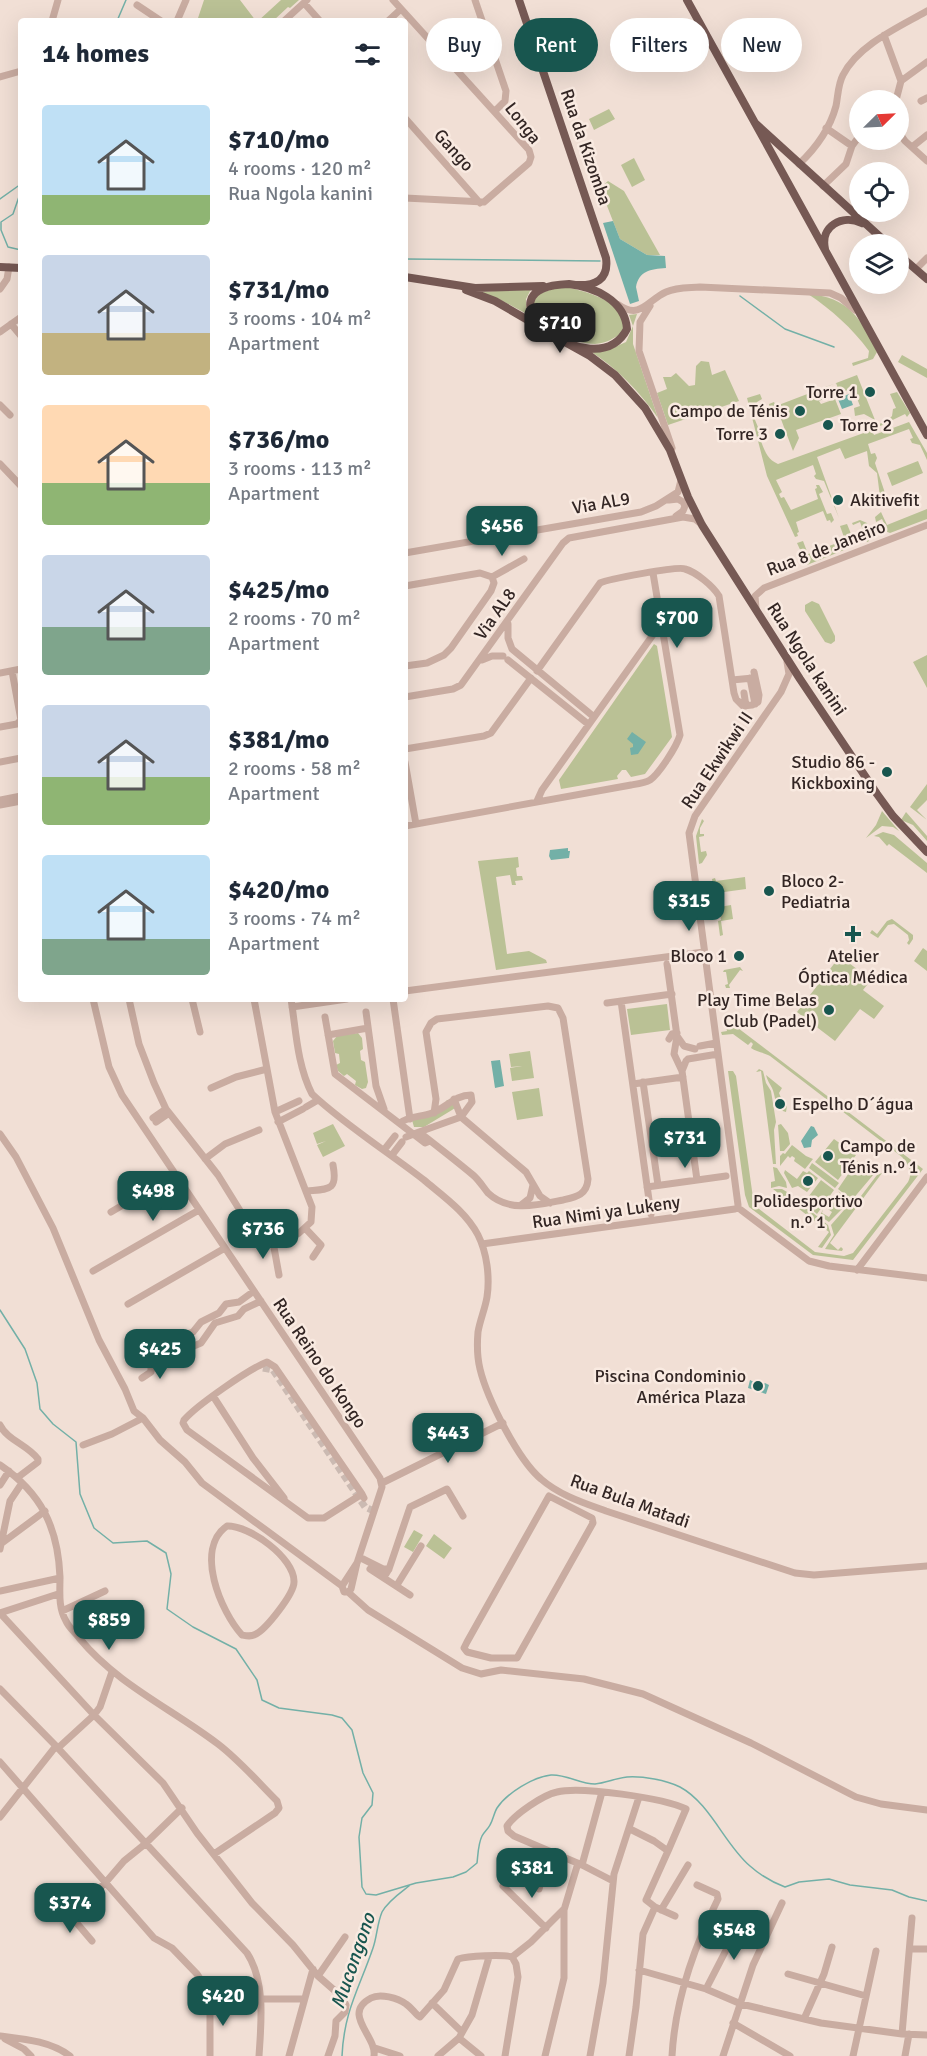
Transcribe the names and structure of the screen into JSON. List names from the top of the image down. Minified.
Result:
{"streets":{"main road":["Rua da Kizomba","Rua Ngola kanini"],"street":["Longa","Gango","Via AL9","Rua 8 de Janeiro","Via AL8","Rua Ekwikwi II","Rua Nimi ya Lukeny","Rua Reino do Kongo","Rua Bula Matadi"]},"crossings":[["Longa","Gango"],["Rua da Kizomba","Rua Ngola kanini"],["Via AL9","Rua Ngola kanini"],["Rua 8 de Janeiro","Rua Ngola kanini"],["Rua Ngola kanini","Rua Ekwikwi II"],["Rua Ekwikwi II","Rua Nimi ya Lukeny"],["Rua Nimi ya Lukeny","Rua Bula Matadi"]],"water":["Mucongono"],"places":{"other":["Torre 1","Campo de Ténis","Torre 2","Torre 3","Akitivefit","Studio 86 - Kickboxing","Bloco 2- Pediatria","Bloco 1","Play Time Belas Club (Padel)","Espelho D´água","Campo de Ténis n.º 1","Polidesportivo n.º 1","Piscina Condominio América Plaza"],"health":["Atelier Óptica Médica"]},"north":"top right","page":{"chip":["Buy","Rent","Filters","New"],"heading":"14 homes","list":[{"name":"$710/mo","note":"4 rooms · 120 m² · Rua Ngola kanini"},{"name":"$731/mo","note":"3 rooms · 104 m² · Apartment"},{"name":"$736/mo","note":"3 rooms · 113 m² · Apartment"},{"name":"$425/mo","note":"2 rooms · 70 m² · Apartment"},{"name":"$381/mo","note":"2 rooms · 58 m² · Apartment"},{"name":"$420/mo","note":"3 rooms · 74 m² · Apartment"}],"price":["$710","$456","$700","$315","$731","$498","$736","$425","$443","$859","$381","$374","$548","$420"]}}
